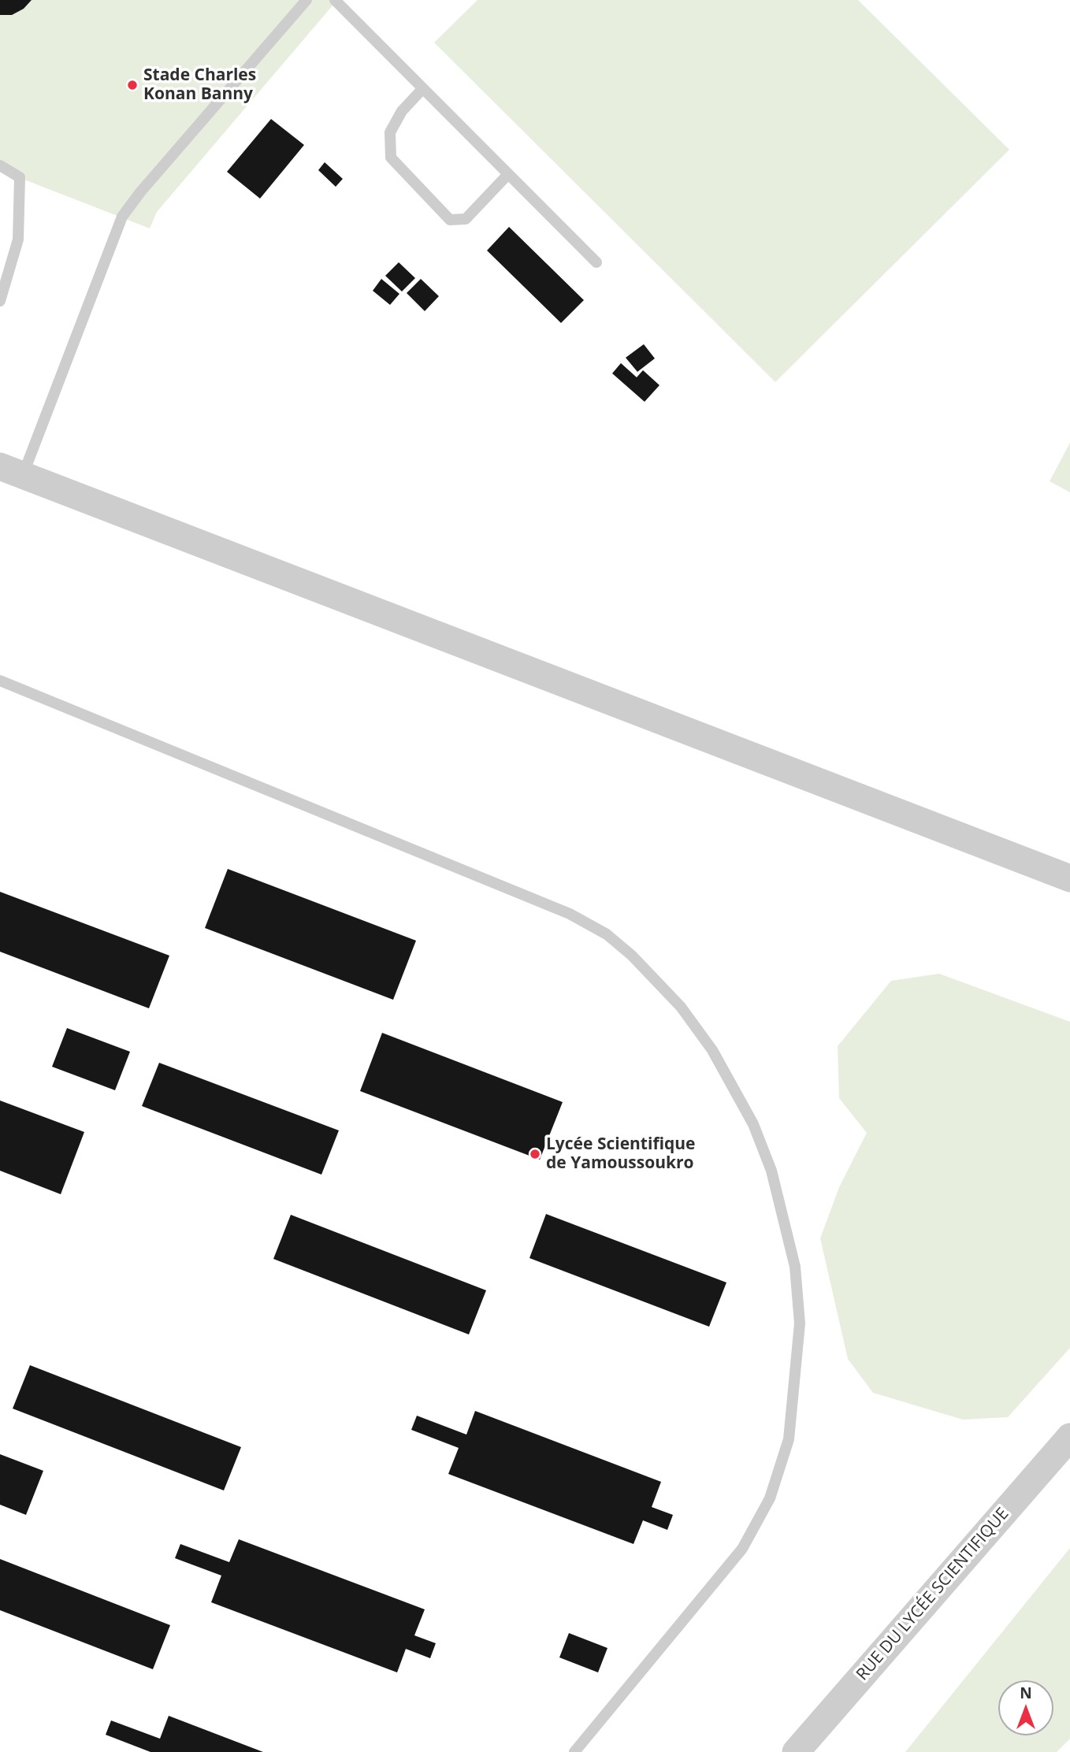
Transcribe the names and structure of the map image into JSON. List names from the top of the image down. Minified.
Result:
{"streets":{"street":["RUE DU LYCÉE SCIENTIFIQUE"]},"places":["Stade Charles Konan Banny","Lycée Scientifique de Yamoussoukro"],"north":"top"}
